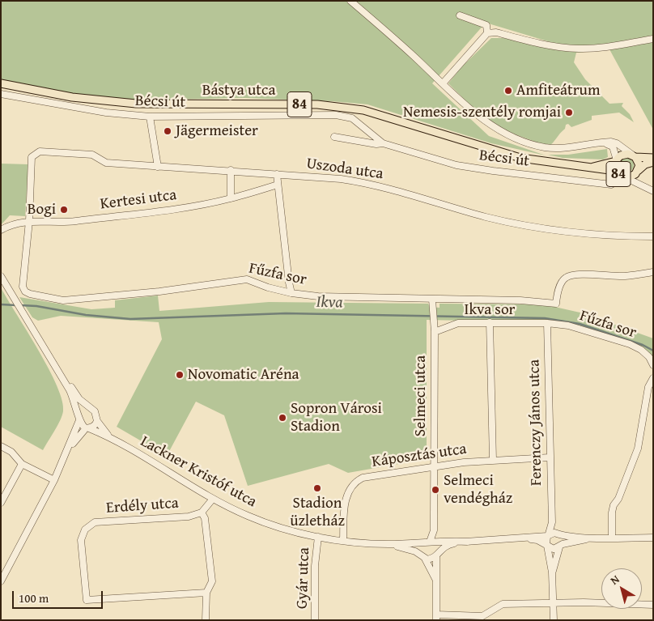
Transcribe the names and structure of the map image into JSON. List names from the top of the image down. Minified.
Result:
{"streets":{"main road":["Bástya utca","84"],"street":["Bécsi út","Uszoda utca","Kertesi utca","Fűzfa sor","Ikva sor","Selmeci utca","Ferenczy János utca","Káposztás utca","Lackner Kristóf utca","Erdély utca","Gyár utca"]},"crossings":[["Bástya utca","Bécsi út"],["Bástya utca","84"],["Bécsi út","84"],["Uszoda utca","Kertesi utca"],["Uszoda utca","Fűzfa sor"],["Kertesi utca","Fűzfa sor"],["Fűzfa sor","Ikva sor"],["Fűzfa sor","Selmeci utca"],["Fűzfa sor","Ferenczy János utca"],["Ikva sor","Selmeci utca"],["Ikva sor","Ferenczy János utca"],["Selmeci utca","Káposztás utca"],["Selmeci utca","Lackner Kristóf utca"],["Ferenczy János utca","Káposztás utca"],["Ferenczy János utca","Lackner Kristóf utca"],["Káposztás utca","Lackner Kristóf utca"],["Lackner Kristóf utca","Gyár utca"]],"water":["Ikva"],"places":["Amfiteátrum","Nemesis-szentély romjai","Jägermeister","Bogi","Novomatic Aréna","Sopron Városi Stadion","Stadion üzletház","Selmeci vendégház"],"scale_bar":"100 m","north":"top left"}
